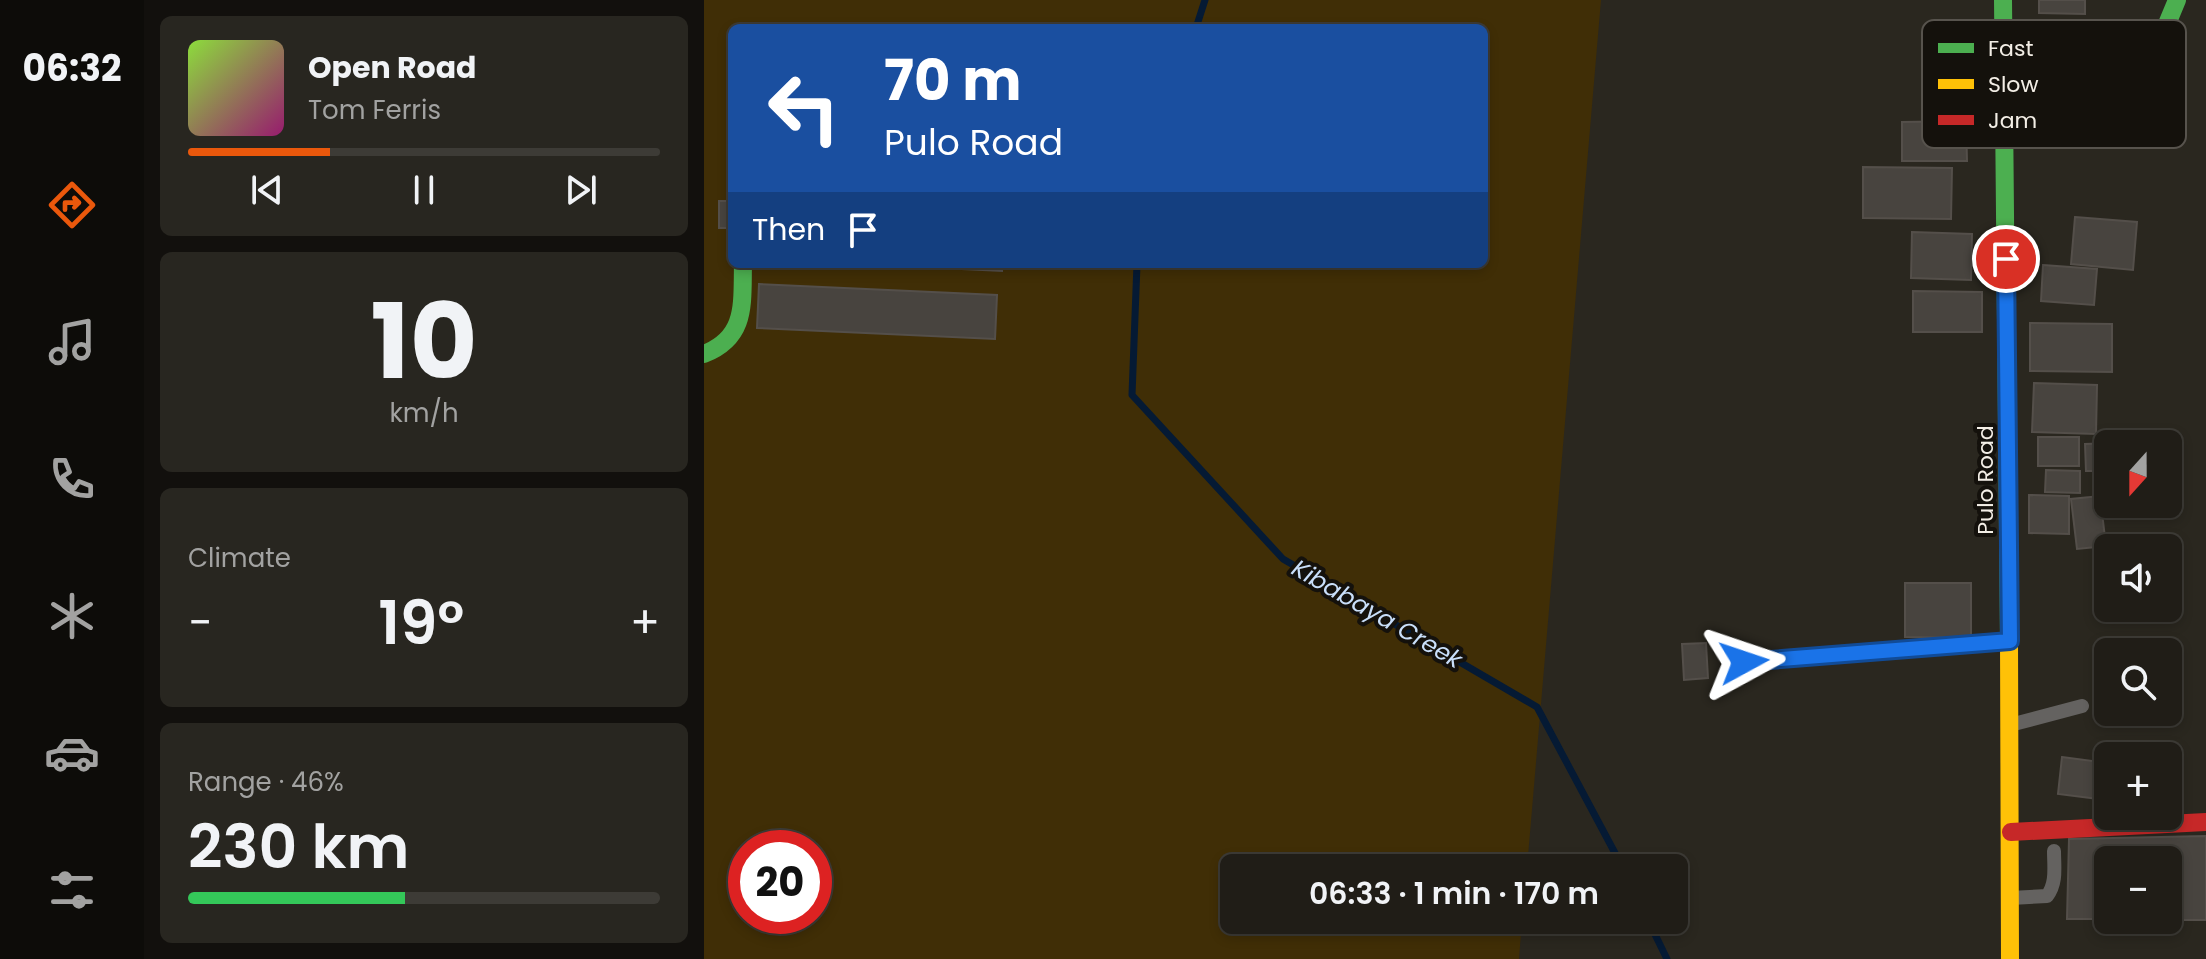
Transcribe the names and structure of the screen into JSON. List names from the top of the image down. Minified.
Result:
{"streets":{"street":["Pulo Road"]},"water":["Kibabaya Creek"],"legend":["Fast","Slow","Jam"],"north":"bottom","page":{"tabs":"06:32","turn":["70 m","Pulo Road"],"song":["Open Road","Tom Ferris"],"then":"Then","tile":[["10","km/h"],"Climate",["Range · 46%","230 km"]],"map_buttons":["+","−"],"heat":["−","19°","+"],"limit":"20","trip":"06:33 · 1 min · 170 m"}}
